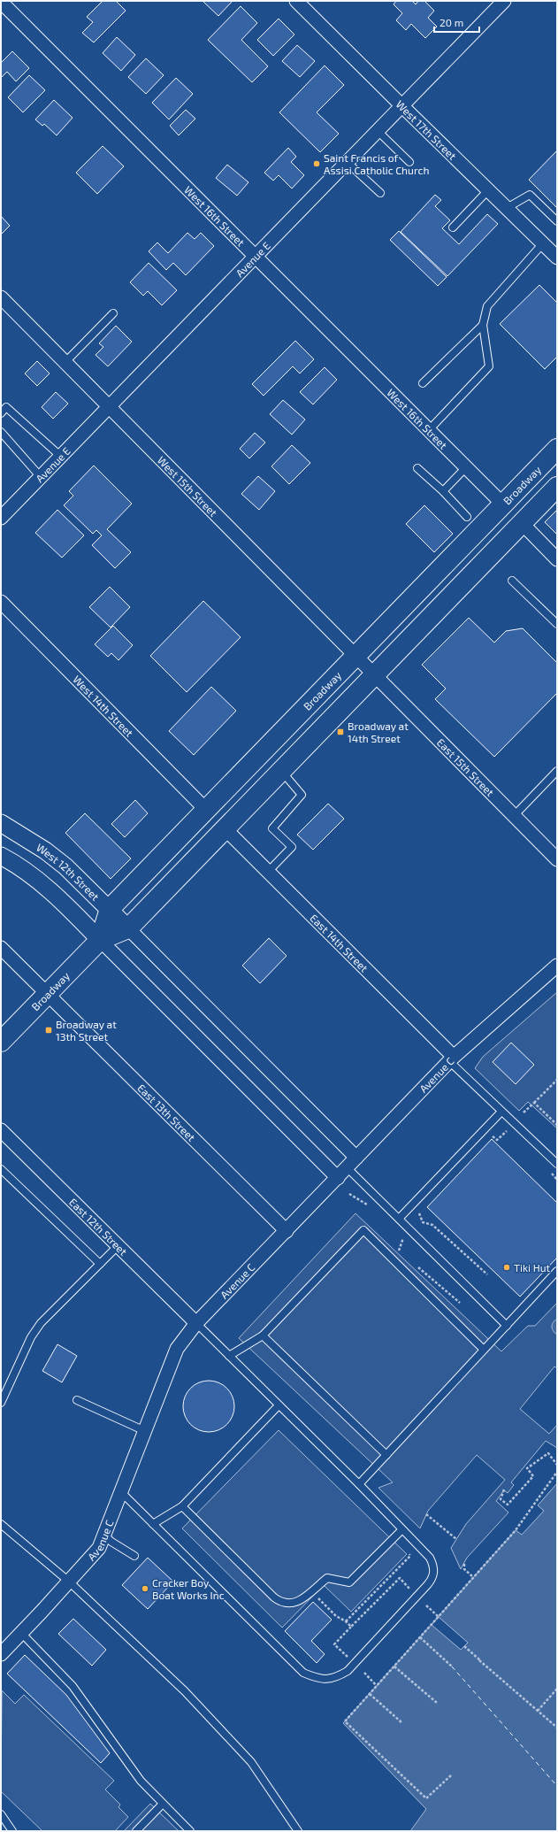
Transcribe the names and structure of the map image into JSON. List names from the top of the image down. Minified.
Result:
{"streets":{"main road":["Broadway"],"street":["West 17th Street","West 16th Street","Avenue E","West 15th Street","West 14th Street","East 15th Street","West 12th Street","East 14th Street","Avenue C","East 13th Street","East 12th Street"]},"crossings":[["West 17th Street","Avenue E"],["West 16th Street","Avenue E"],["West 16th Street","Broadway"],["Avenue E","West 15th Street"],["Broadway","West 15th Street"],["Broadway","West 14th Street"],["Broadway","East 15th Street"],["Broadway","West 12th Street"],["Broadway","East 14th Street"],["Broadway","East 13th Street"],["West 15th Street","East 15th Street"],["East 14th Street","Avenue C"],["Avenue C","East 13th Street"],["Avenue C","East 12th Street"]],"places":{"other":["Saint Francis of Assisi Catholic Church","Tiki Hut","Cracker Boy Boat Works Inc"],"transit":["Broadway at 14th Street","Broadway at 13th Street"]},"scale_bar":"20 m"}
